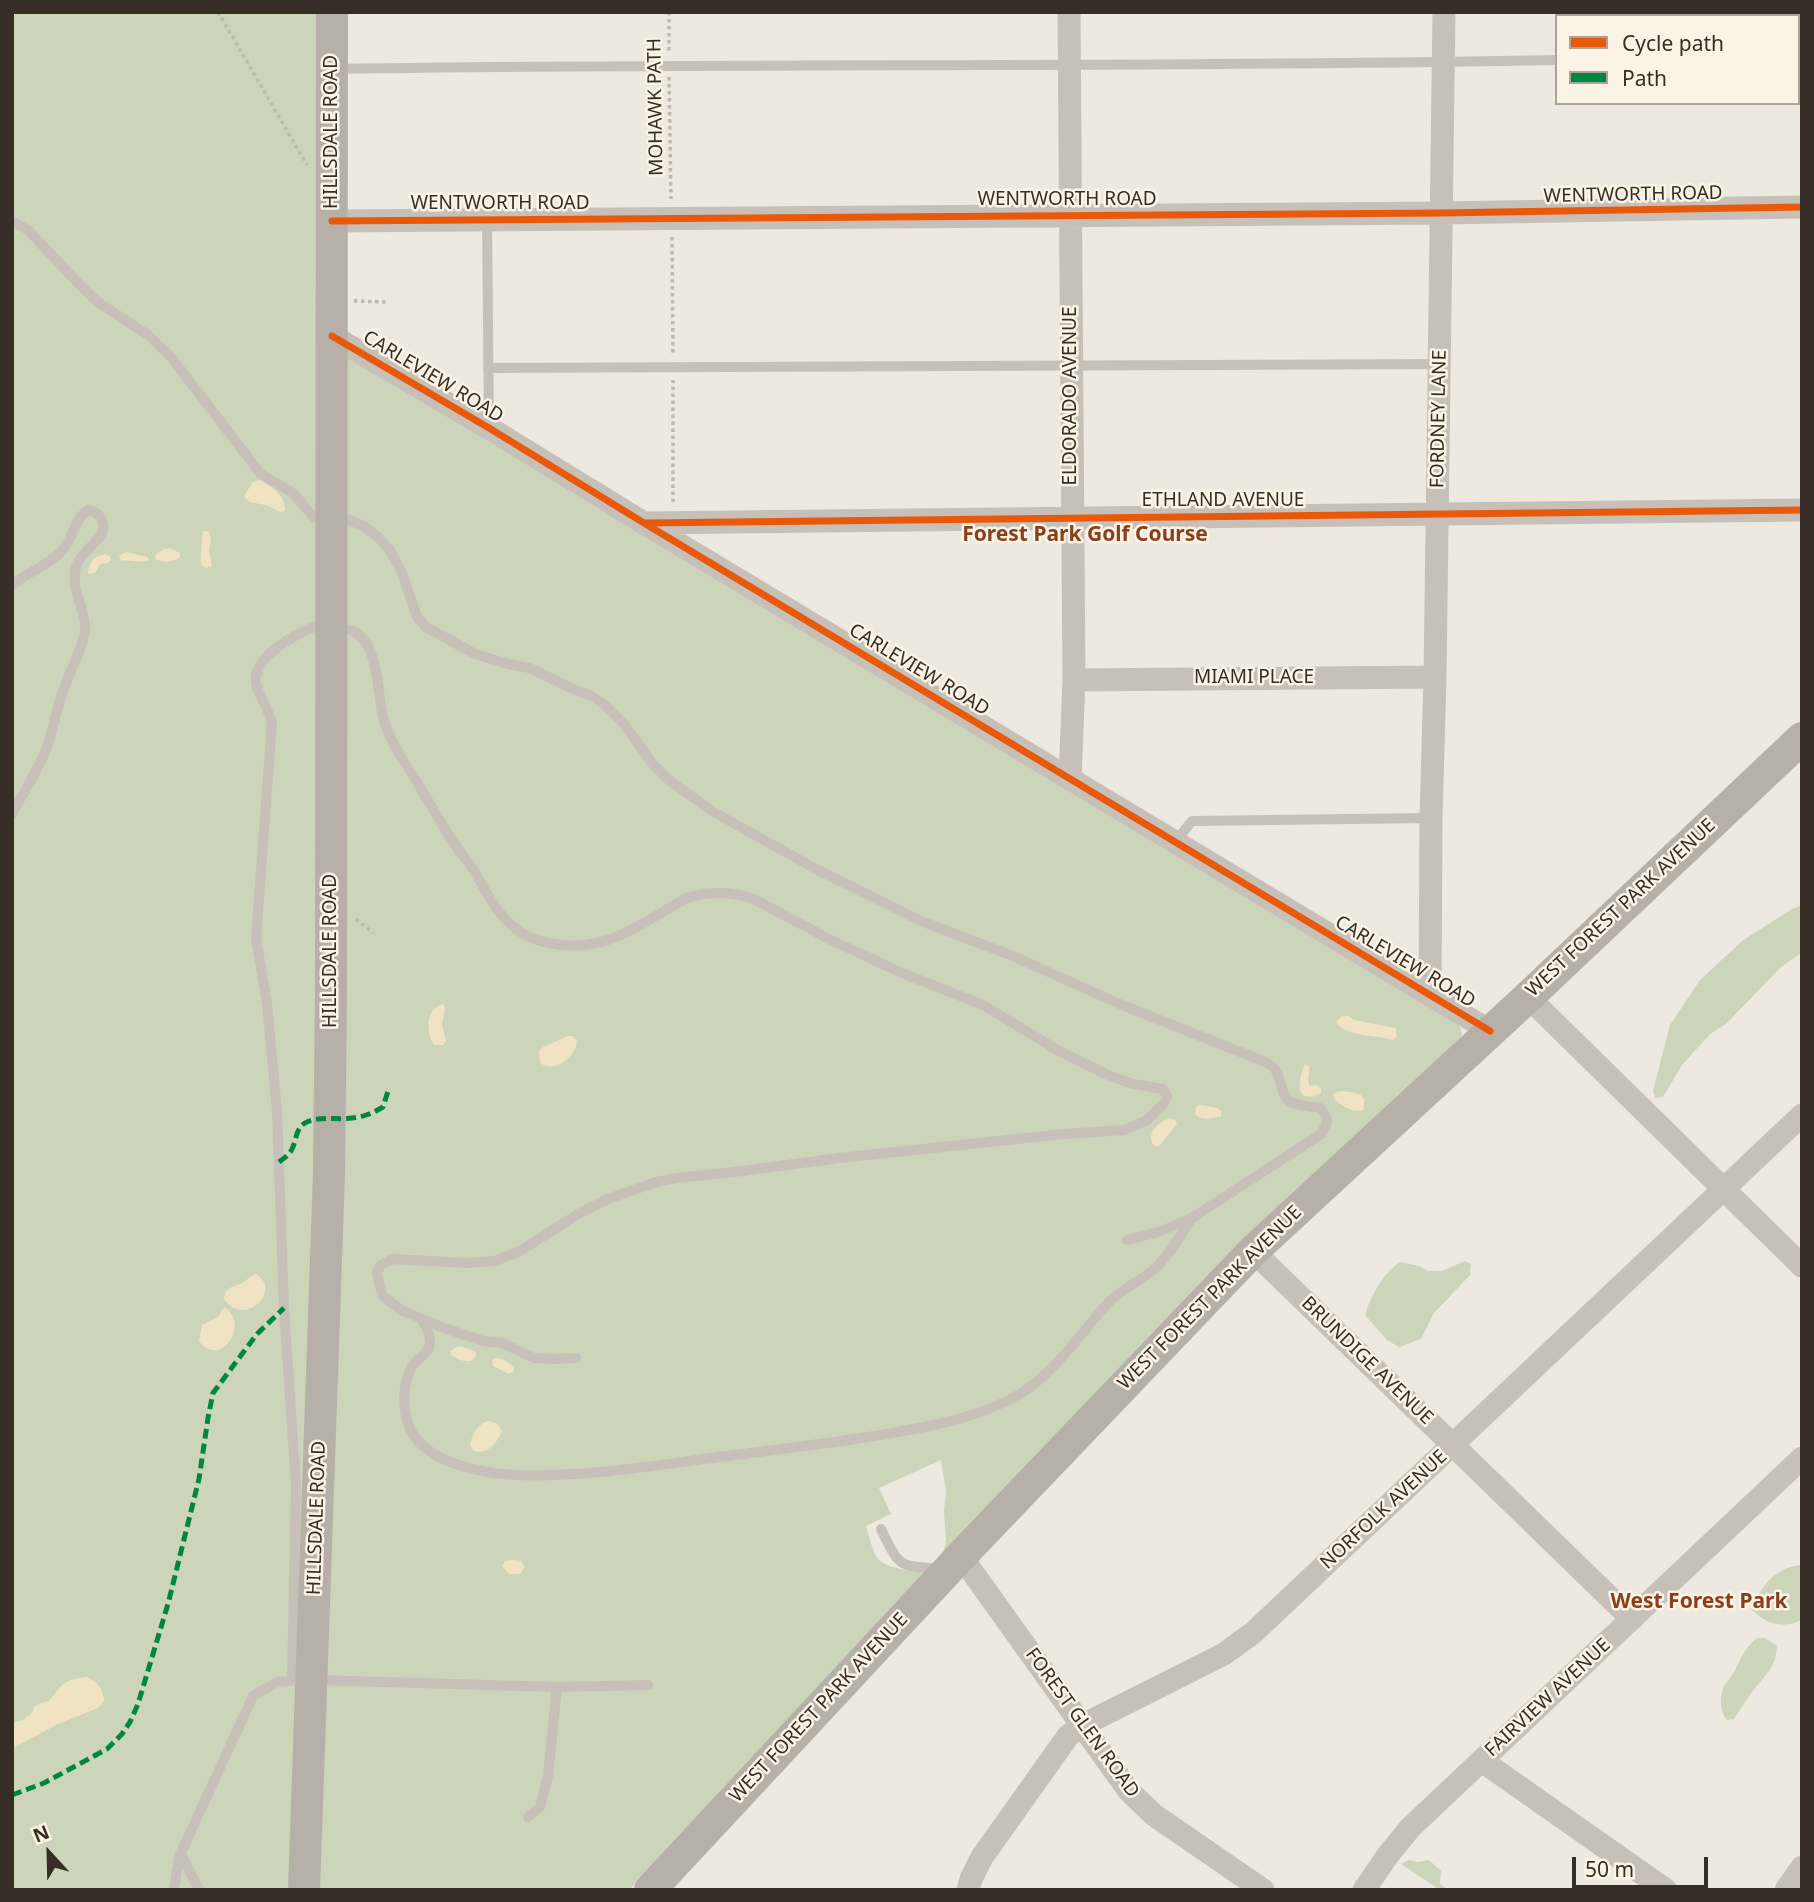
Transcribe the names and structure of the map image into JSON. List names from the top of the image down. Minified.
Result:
{"streets":{"main road":["HILLSDALE ROAD","WEST FOREST PARK AVENUE"],"street":["WENTWORTH ROAD","CARLEVIEW ROAD","ELDORADO AVENUE","FORDNEY LANE","ETHLAND AVENUE","MIAMI PLACE","BRUNDIGE AVENUE","NORFOLK AVENUE","FAIRVIEW AVENUE","FOREST GLEN ROAD"],"path":["MOHAWK PATH"]},"crossings":[["HILLSDALE ROAD","WENTWORTH ROAD"],["HILLSDALE ROAD","CARLEVIEW ROAD"],["WENTWORTH ROAD","ELDORADO AVENUE"],["WENTWORTH ROAD","FORDNEY LANE"],["CARLEVIEW ROAD","ELDORADO AVENUE"],["CARLEVIEW ROAD","FORDNEY LANE"],["CARLEVIEW ROAD","ETHLAND AVENUE"],["CARLEVIEW ROAD","WEST FOREST PARK AVENUE"],["ELDORADO AVENUE","ETHLAND AVENUE"],["ELDORADO AVENUE","MIAMI PLACE"],["FORDNEY LANE","ETHLAND AVENUE"],["FORDNEY LANE","MIAMI PLACE"],["WEST FOREST PARK AVENUE","BRUNDIGE AVENUE"],["WEST FOREST PARK AVENUE","FOREST GLEN ROAD"],["BRUNDIGE AVENUE","NORFOLK AVENUE"],["BRUNDIGE AVENUE","FAIRVIEW AVENUE"],["NORFOLK AVENUE","FOREST GLEN ROAD"]],"districts":["Forest Park Golf Course","West Forest Park"],"legend":["Cycle path","Path"],"scale_bar":"50 m","north":"top"}
